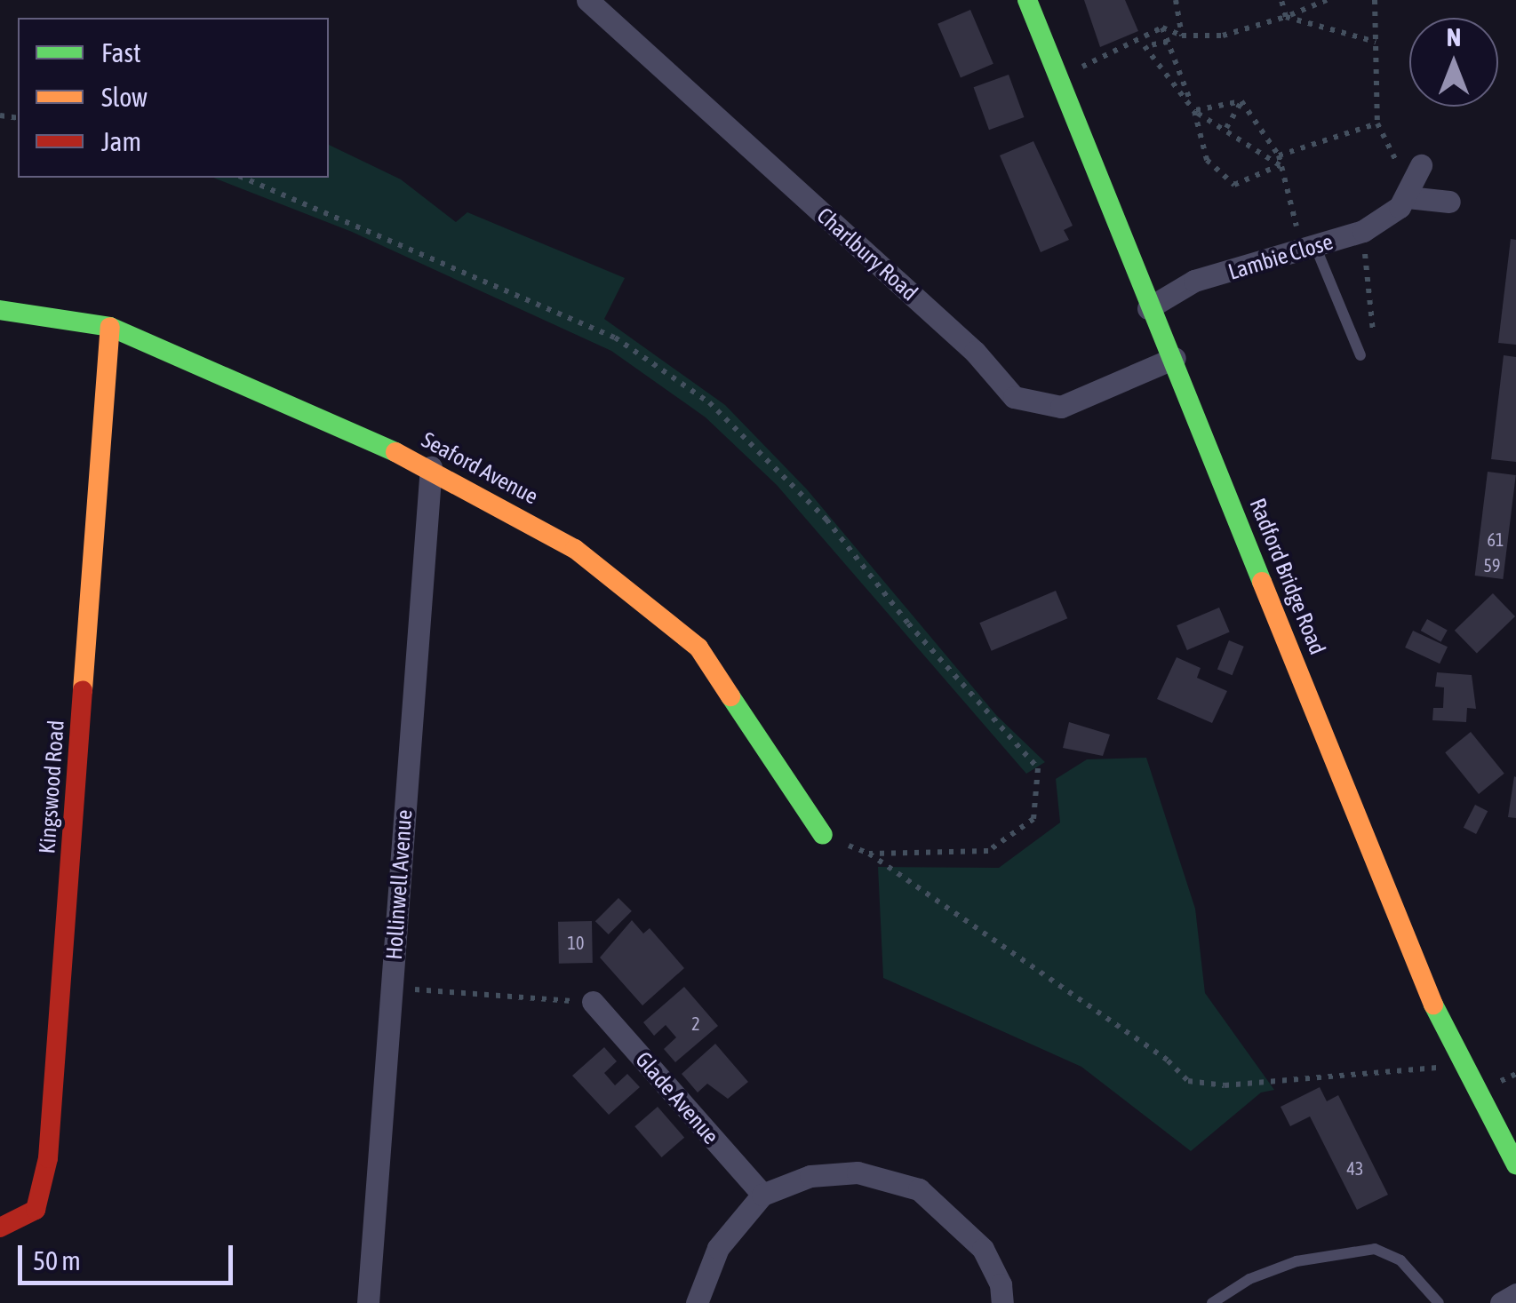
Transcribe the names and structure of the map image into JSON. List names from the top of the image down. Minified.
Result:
{"streets":{"street":["Charlbury Road","Lambie Close","Seaford Avenue","Radford Bridge Road","Kingswood Road","Hollinwell Avenue","Glade Avenue"]},"crossings":[["Charlbury Road","Radford Bridge Road"],["Lambie Close","Radford Bridge Road"],["Seaford Avenue","Kingswood Road"],["Seaford Avenue","Hollinwell Avenue"]],"house_numbers":["61","59","10","2","43"],"legend":["Fast","Slow","Jam"],"scale_bar":"50 m","north":"top"}
